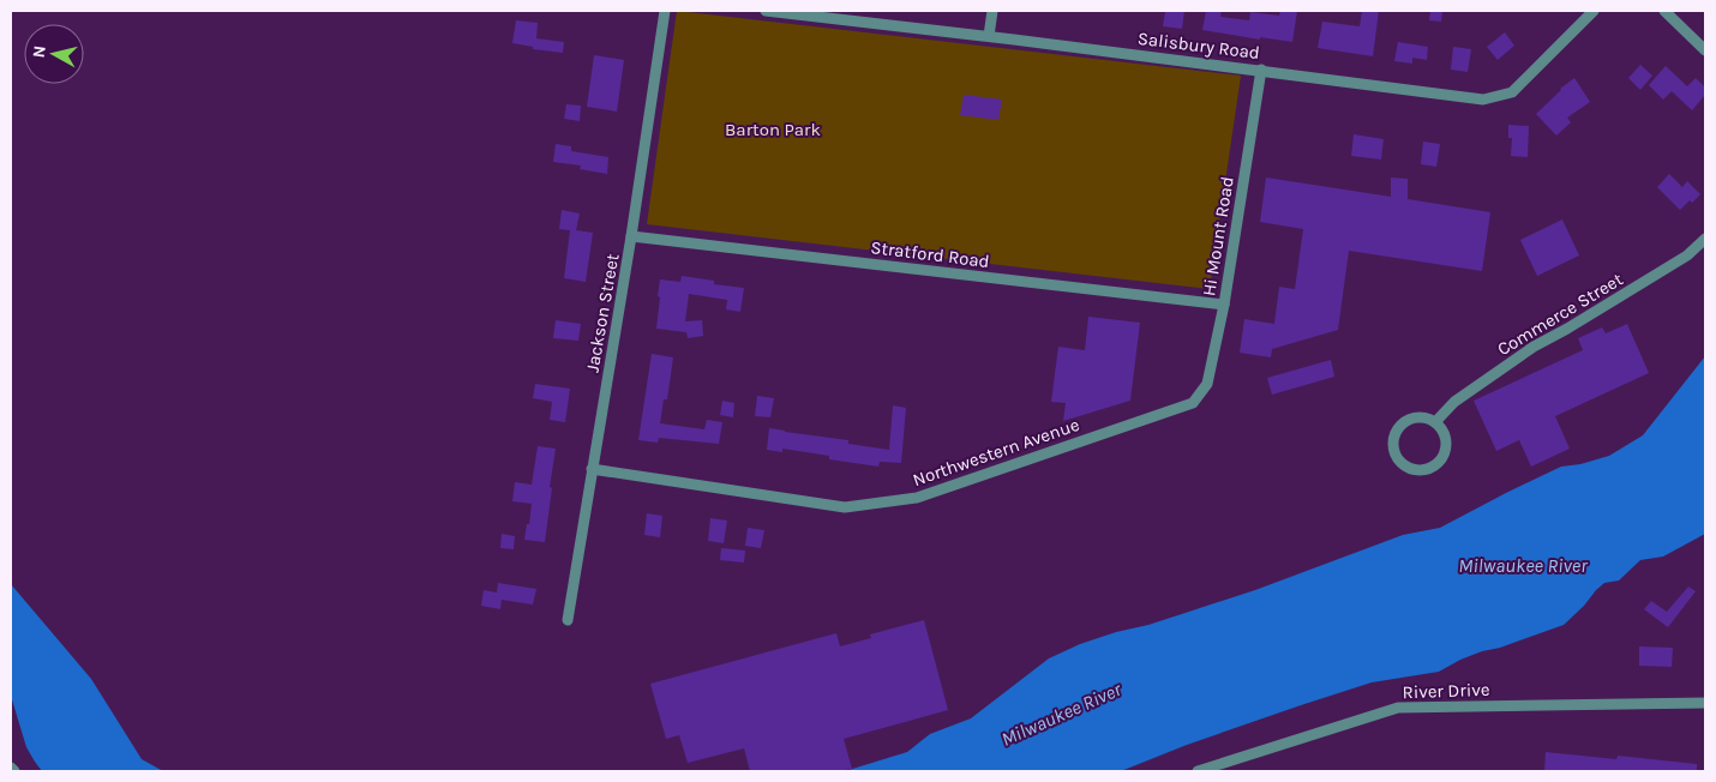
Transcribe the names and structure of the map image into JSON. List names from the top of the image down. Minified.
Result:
{"streets":{"street":["Salisbury Road","Hi Mount Road","Stratford Road","Jackson Street","Commerce Street","Northwestern Avenue","River Drive"]},"crossings":[["Salisbury Road","Hi Mount Road"],["Hi Mount Road","Stratford Road"],["Hi Mount Road","Northwestern Avenue"],["Stratford Road","Jackson Street"],["Jackson Street","Northwestern Avenue"]],"water":["Milwaukee River"],"parks":["Barton Park"],"north":"left"}
